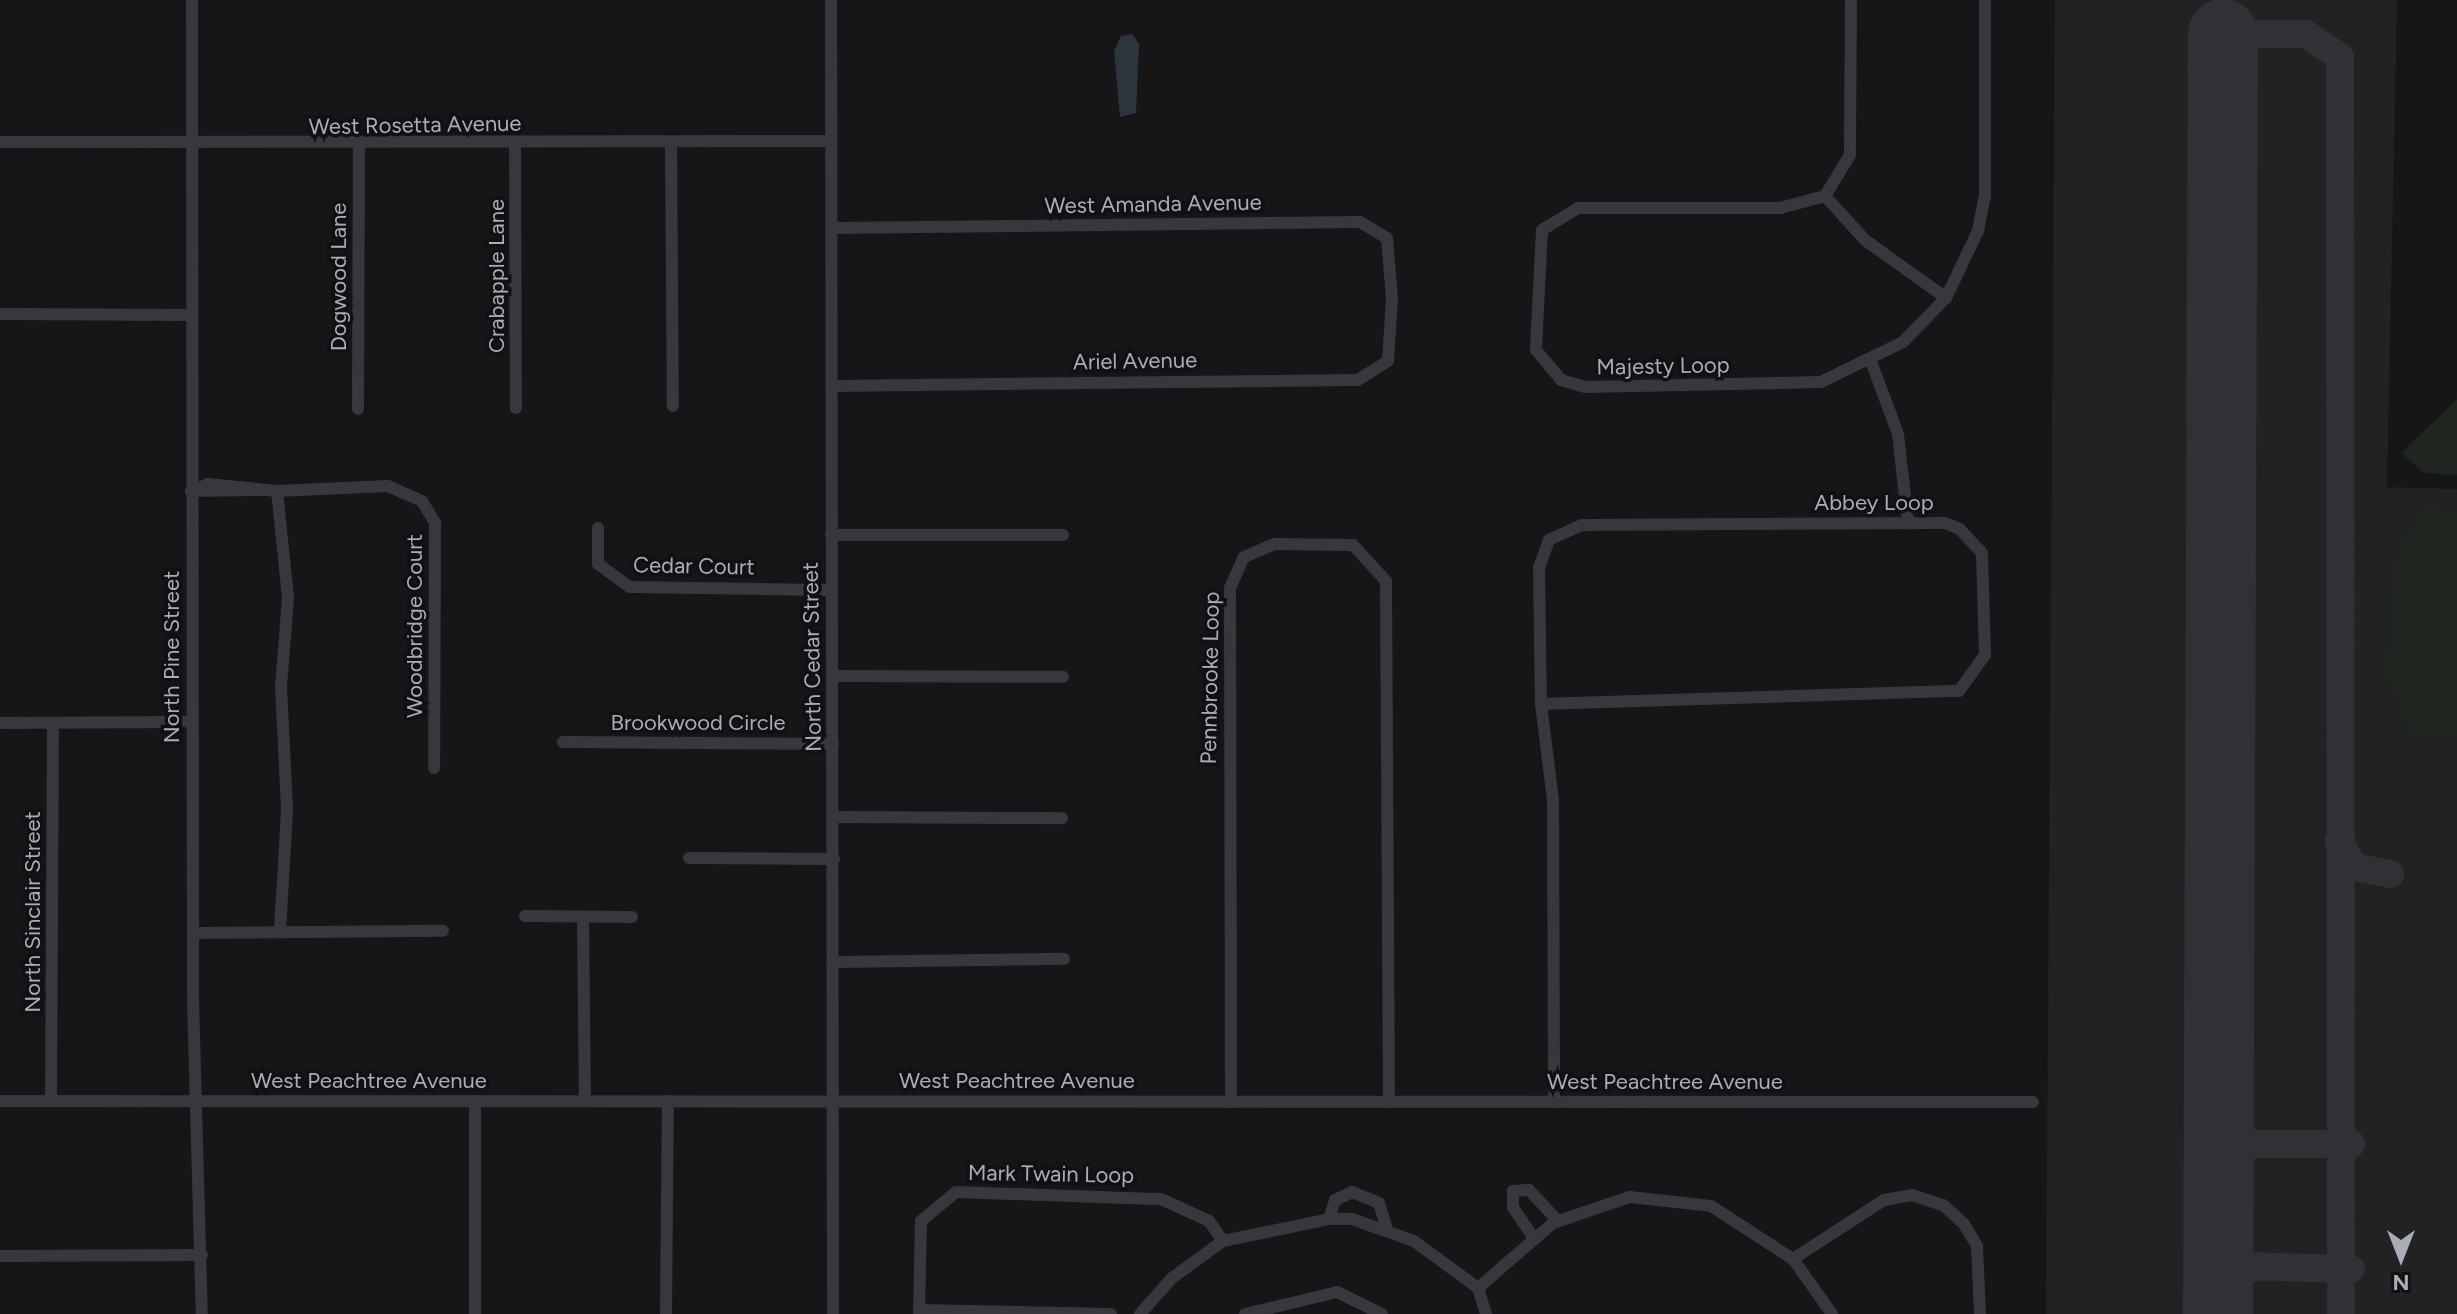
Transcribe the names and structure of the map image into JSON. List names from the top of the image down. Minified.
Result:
{"streets":{"street":["West Rosetta Avenue","West Amanda Avenue","Crabapple Lane","Dogwood Lane","Ariel Avenue","Majesty Loop","Abbey Loop","Cedar Court","Woodbridge Court","North Pine Street","North Cedar Street","Pennbrooke Loop","Brookwood Circle","North Sinclair Street","West Peachtree Avenue","Mark Twain Loop"]},"crossings":[["West Rosetta Avenue","Crabapple Lane"],["West Rosetta Avenue","Dogwood Lane"],["West Rosetta Avenue","North Pine Street"],["West Rosetta Avenue","North Cedar Street"],["West Amanda Avenue","Ariel Avenue"],["West Amanda Avenue","North Cedar Street"],["Ariel Avenue","North Cedar Street"],["Abbey Loop","West Peachtree Avenue"],["Cedar Court","North Cedar Street"],["Woodbridge Court","North Pine Street"],["North Pine Street","West Peachtree Avenue"],["North Cedar Street","Brookwood Circle"],["North Cedar Street","West Peachtree Avenue"],["Pennbrooke Loop","West Peachtree Avenue"],["North Sinclair Street","West Peachtree Avenue"]],"north":"bottom"}
